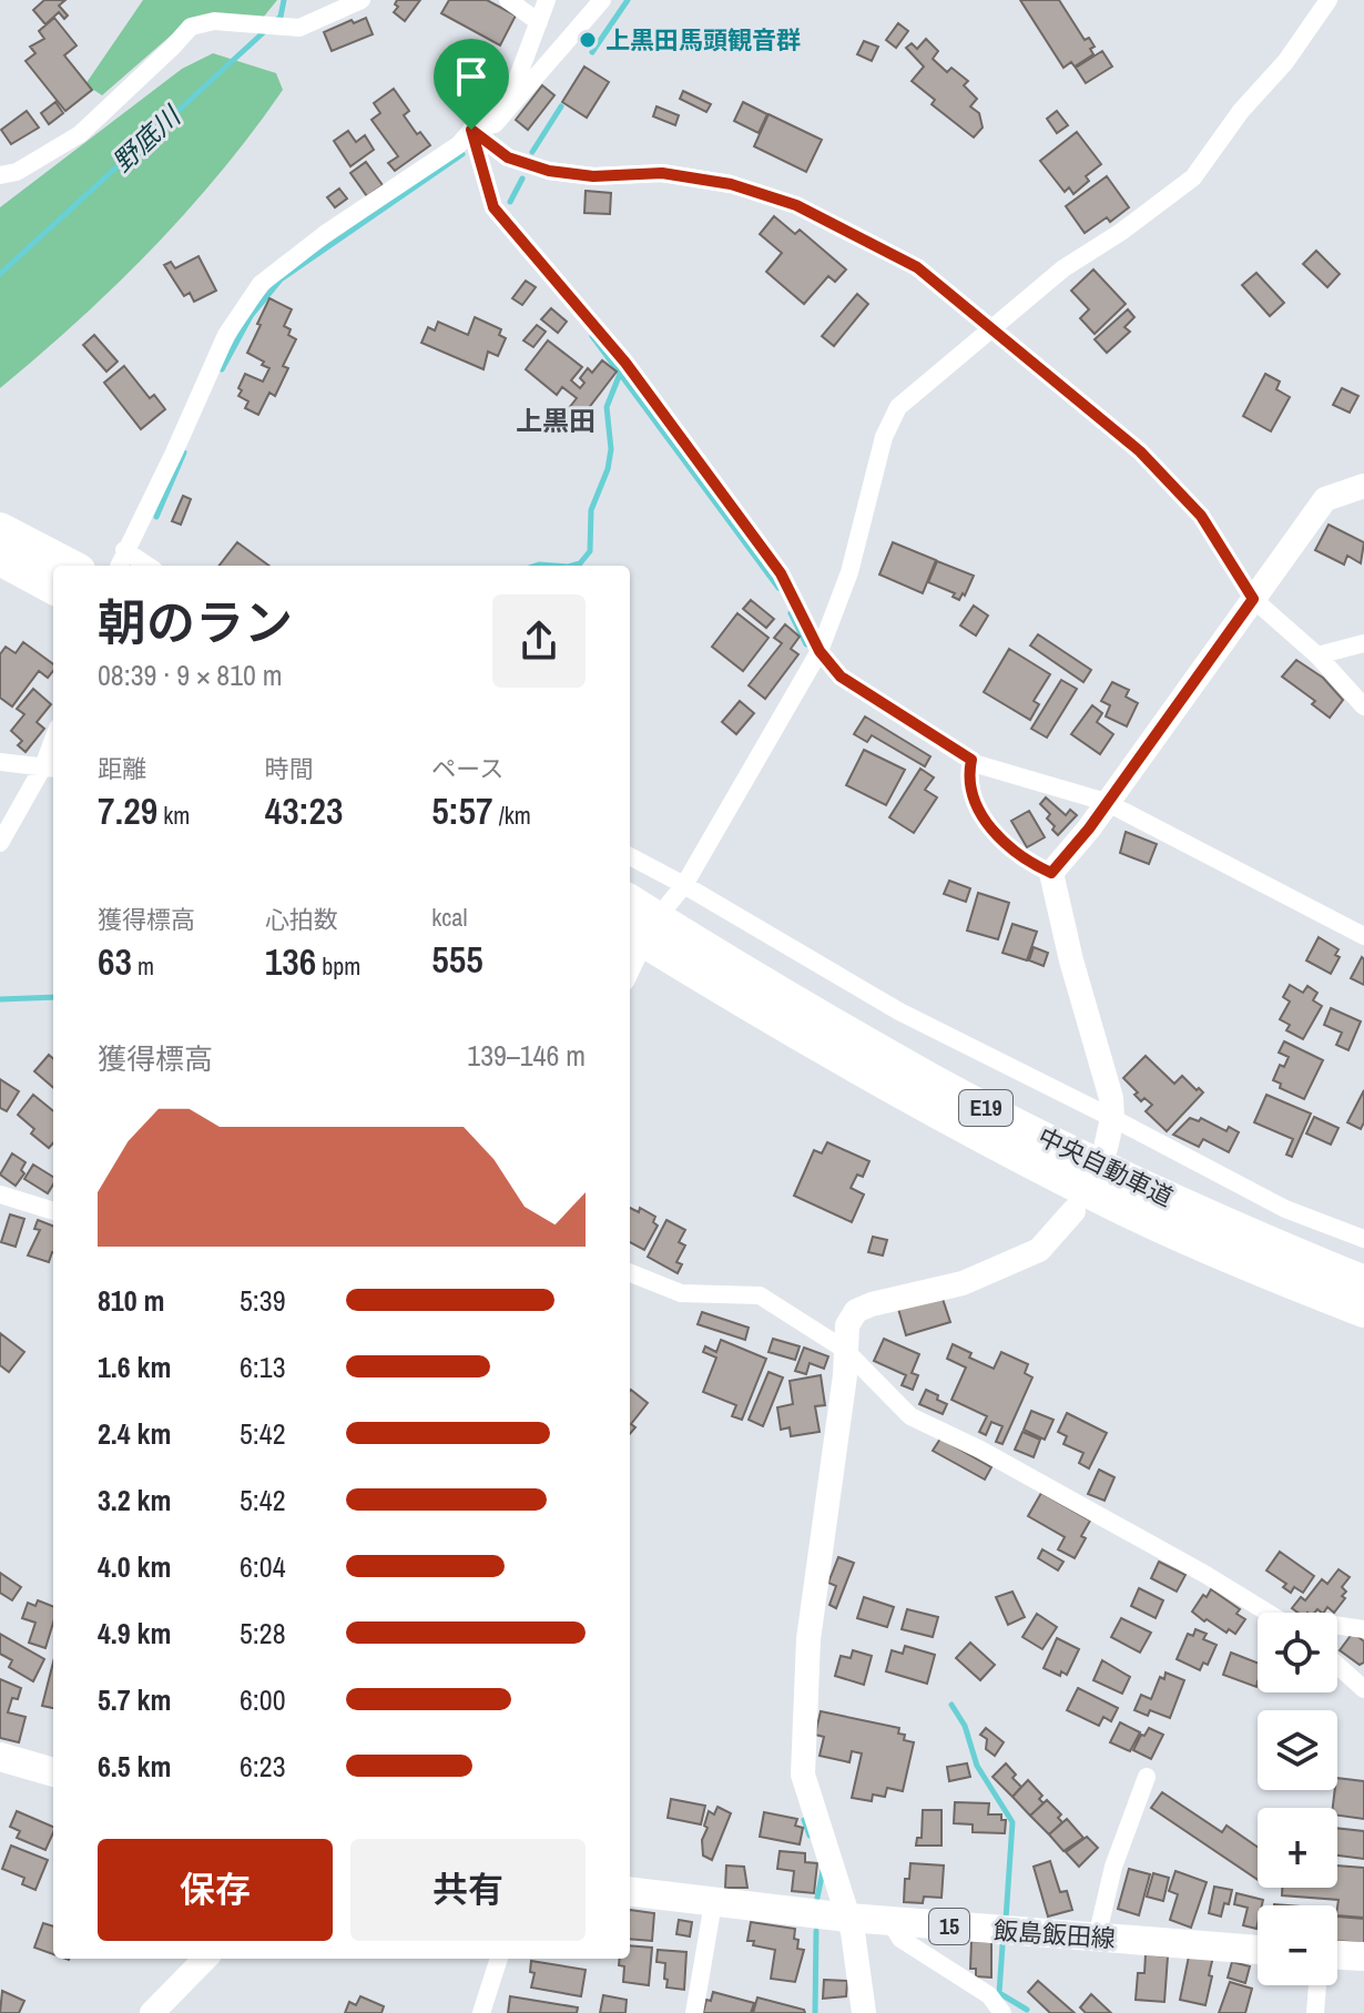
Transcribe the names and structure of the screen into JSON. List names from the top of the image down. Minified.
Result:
{"streets":{"highway":["E19","中央自動車道"],"main road":["15","飯島飯田線"]},"districts":["上黒田"],"water":["野底川"],"places":["上黒田馬頭観音群"],"page":{"heading":["朝のラン","08:39 · 9 × 810 m"],"stats":[["距離","7.29 km"],["時間","43:23"],["ペース","5:57 /km"],["獲得標高","63 m"],["心拍数","136 bpm"],["kcal","555"]],"chart":["獲得標高","139–146 m"],"list":[{"name":"810 m","note":"5:39"},{"name":"1.6 km","note":"6:13"},{"name":"2.4 km","note":"5:42"},{"name":"3.2 km","note":"5:42"},{"name":"4.0 km","note":"6:04"},{"name":"4.9 km","note":"5:28"},{"name":"5.7 km","note":"6:00"},{"name":"6.5 km","note":"6:23"}],"map_buttons":["+","−"],"buttons":["保存","共有"]}}
